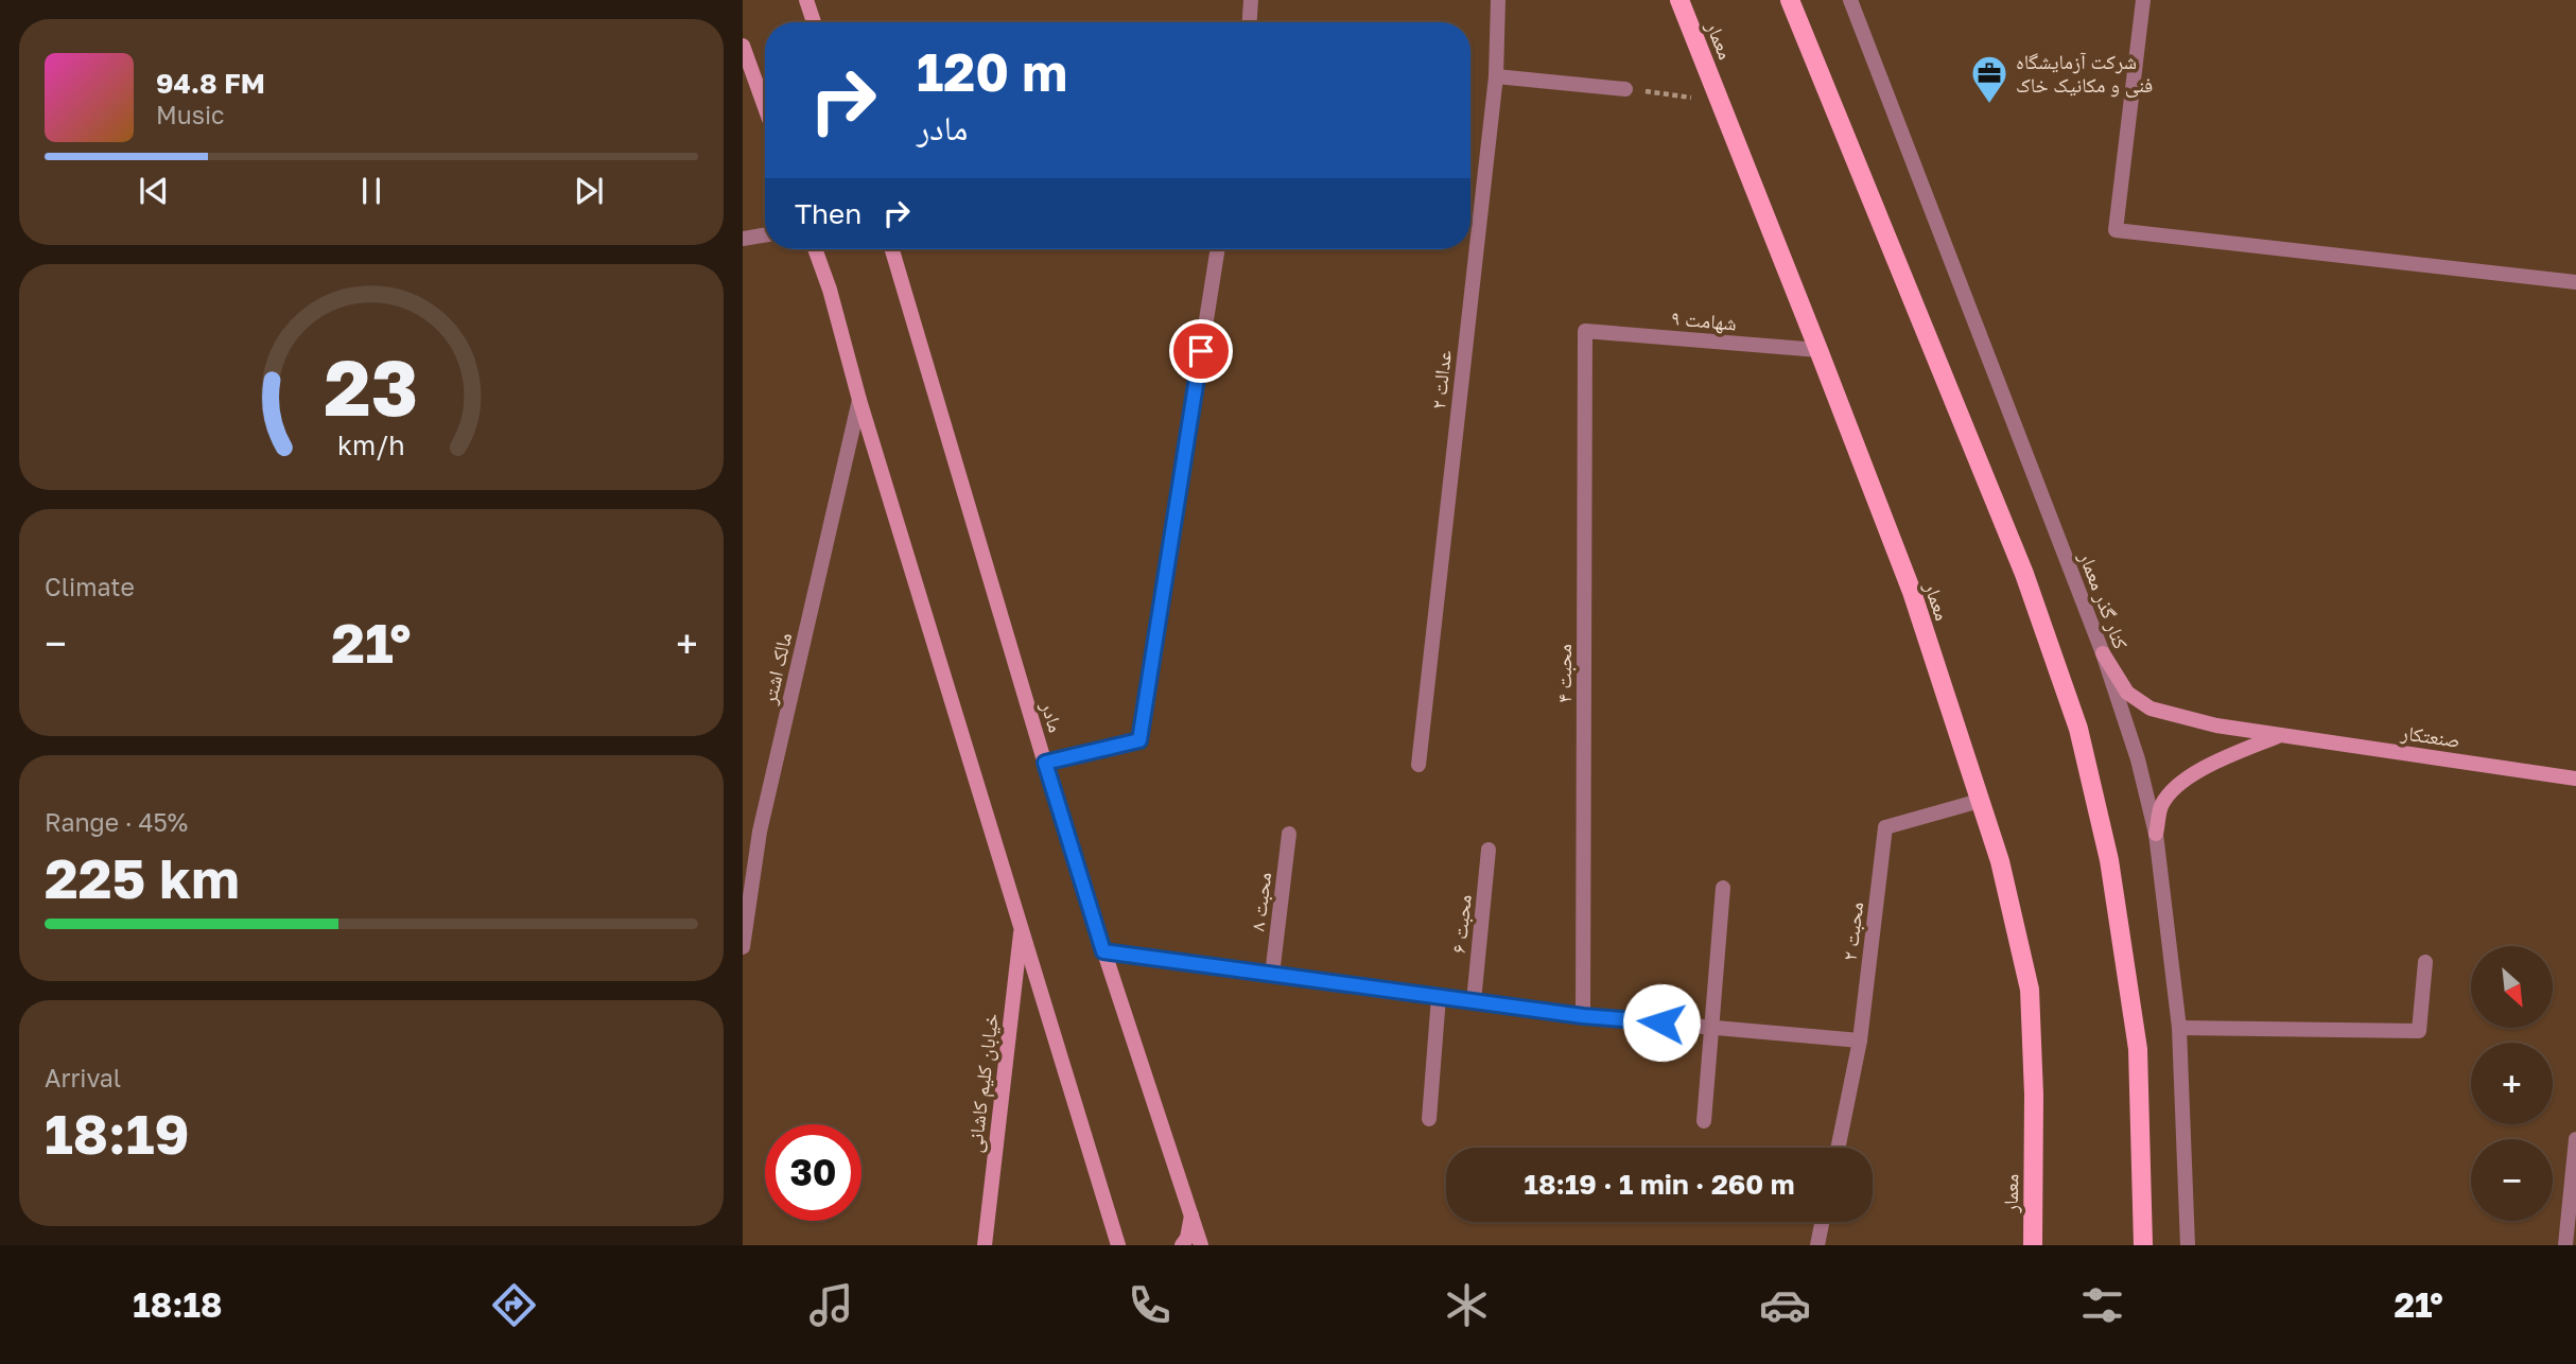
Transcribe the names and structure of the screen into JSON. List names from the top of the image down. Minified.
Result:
{"streets":{"main road":["معمار"],"street":["شهامت ۹","عدالت ۲","کنار گذر معمار","مالک اشتر","محبت ۴","مادر","صنعتکار","محبت ۸","محبت ۶","محبت ۲","خیابان کلیم کاشانی"]},"crossings":[["معمار","شهامت ۹"],["معمار","محبت ۲"],["شهامت ۹","محبت ۴"],["کنار گذر معمار","صنعتکار"]],"places":{"office":["شرکت آزمایشگاه فنی و مکانیک خاک"]},"north":"bottom right","page":{"turn":["120 m","مادر"],"song":["94.8 FM","Music"],"then":"Then","tile":["Climate",["Range · 45%","225 km"],["Arrival","18:19"]],"heat":["−","21°","+"],"map_buttons":["+","−"],"limit":"30","trip":"18:19 · 1 min · 260 m","tabs":["18:18","21°"],"gauge":["23","km/h"]}}
